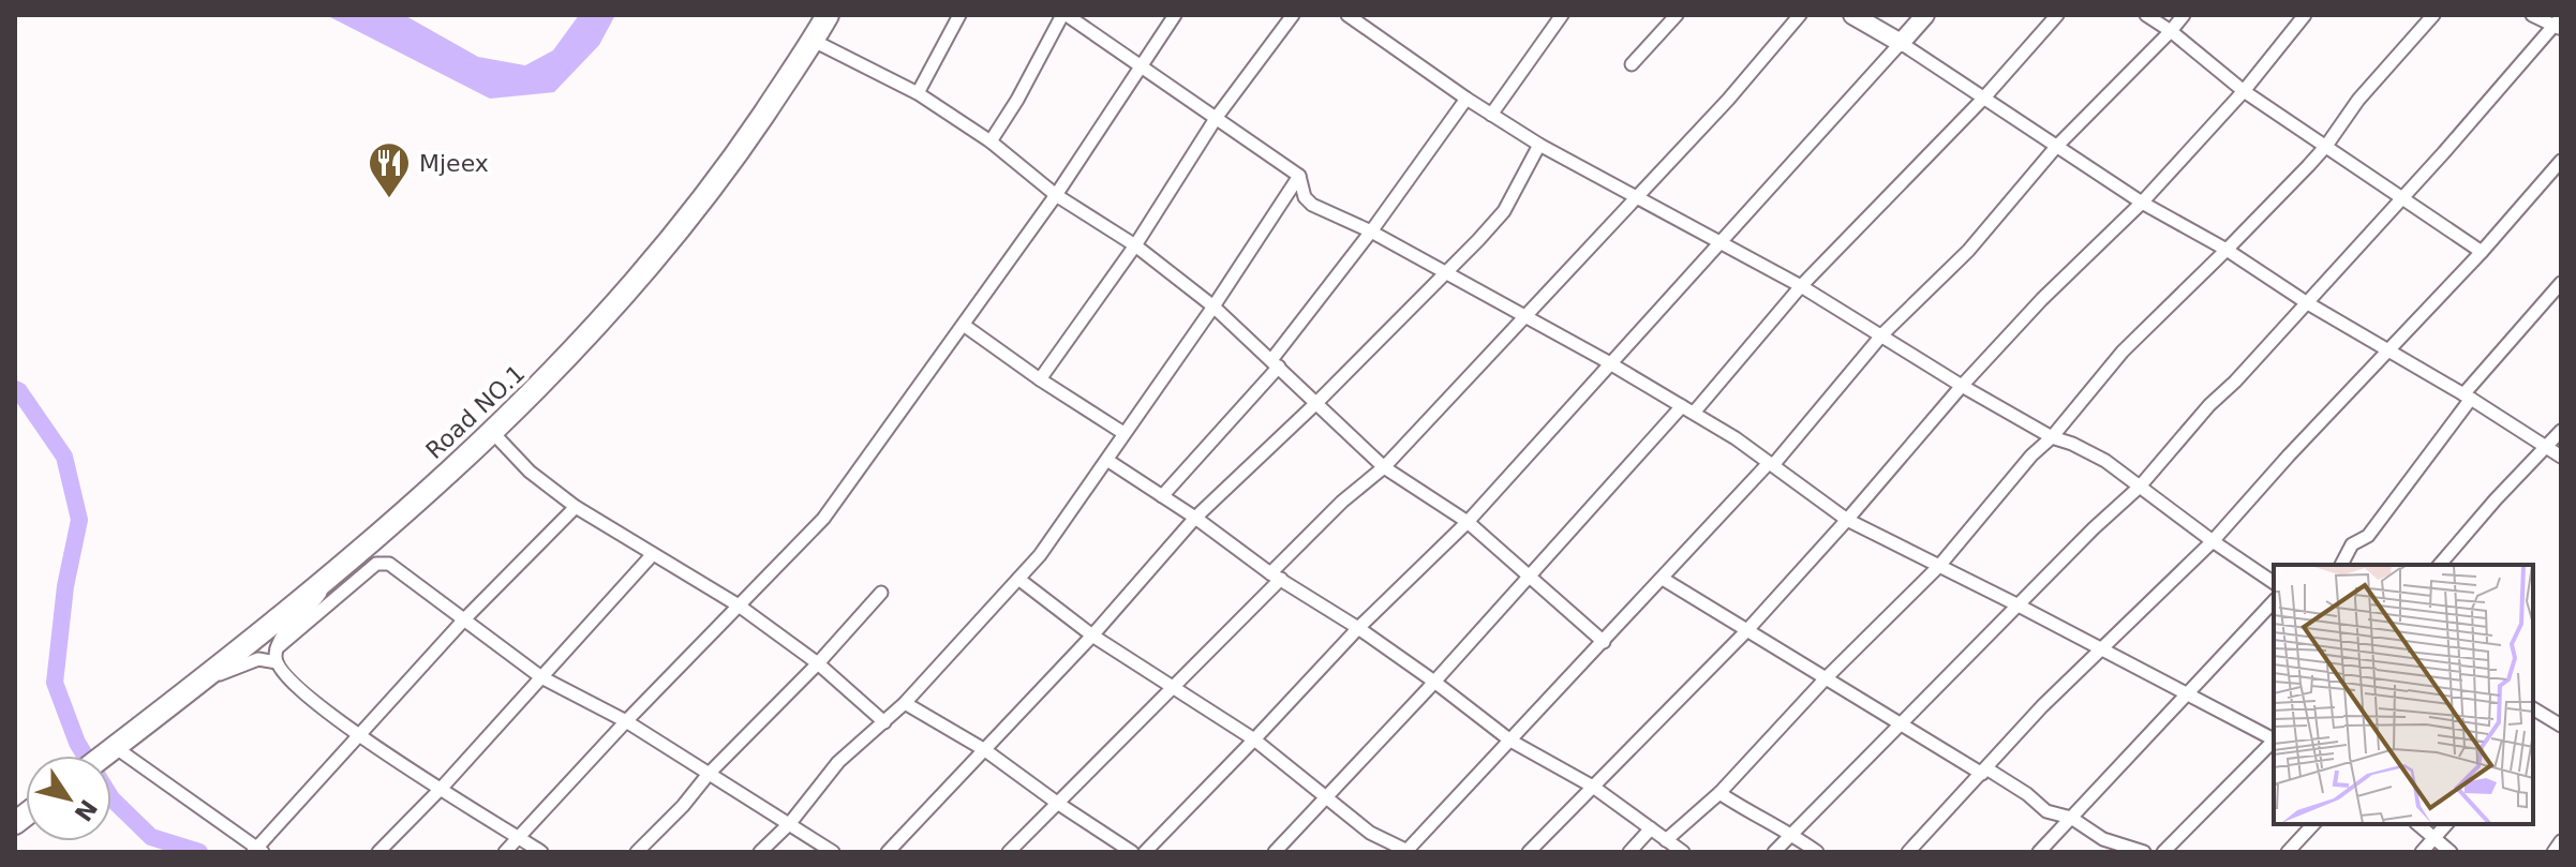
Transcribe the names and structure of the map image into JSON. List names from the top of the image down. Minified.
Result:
{"streets":{"highway":["Road NO.1"]},"places":{"restaurant":["Mjeex"]},"north":"bottom right"}
